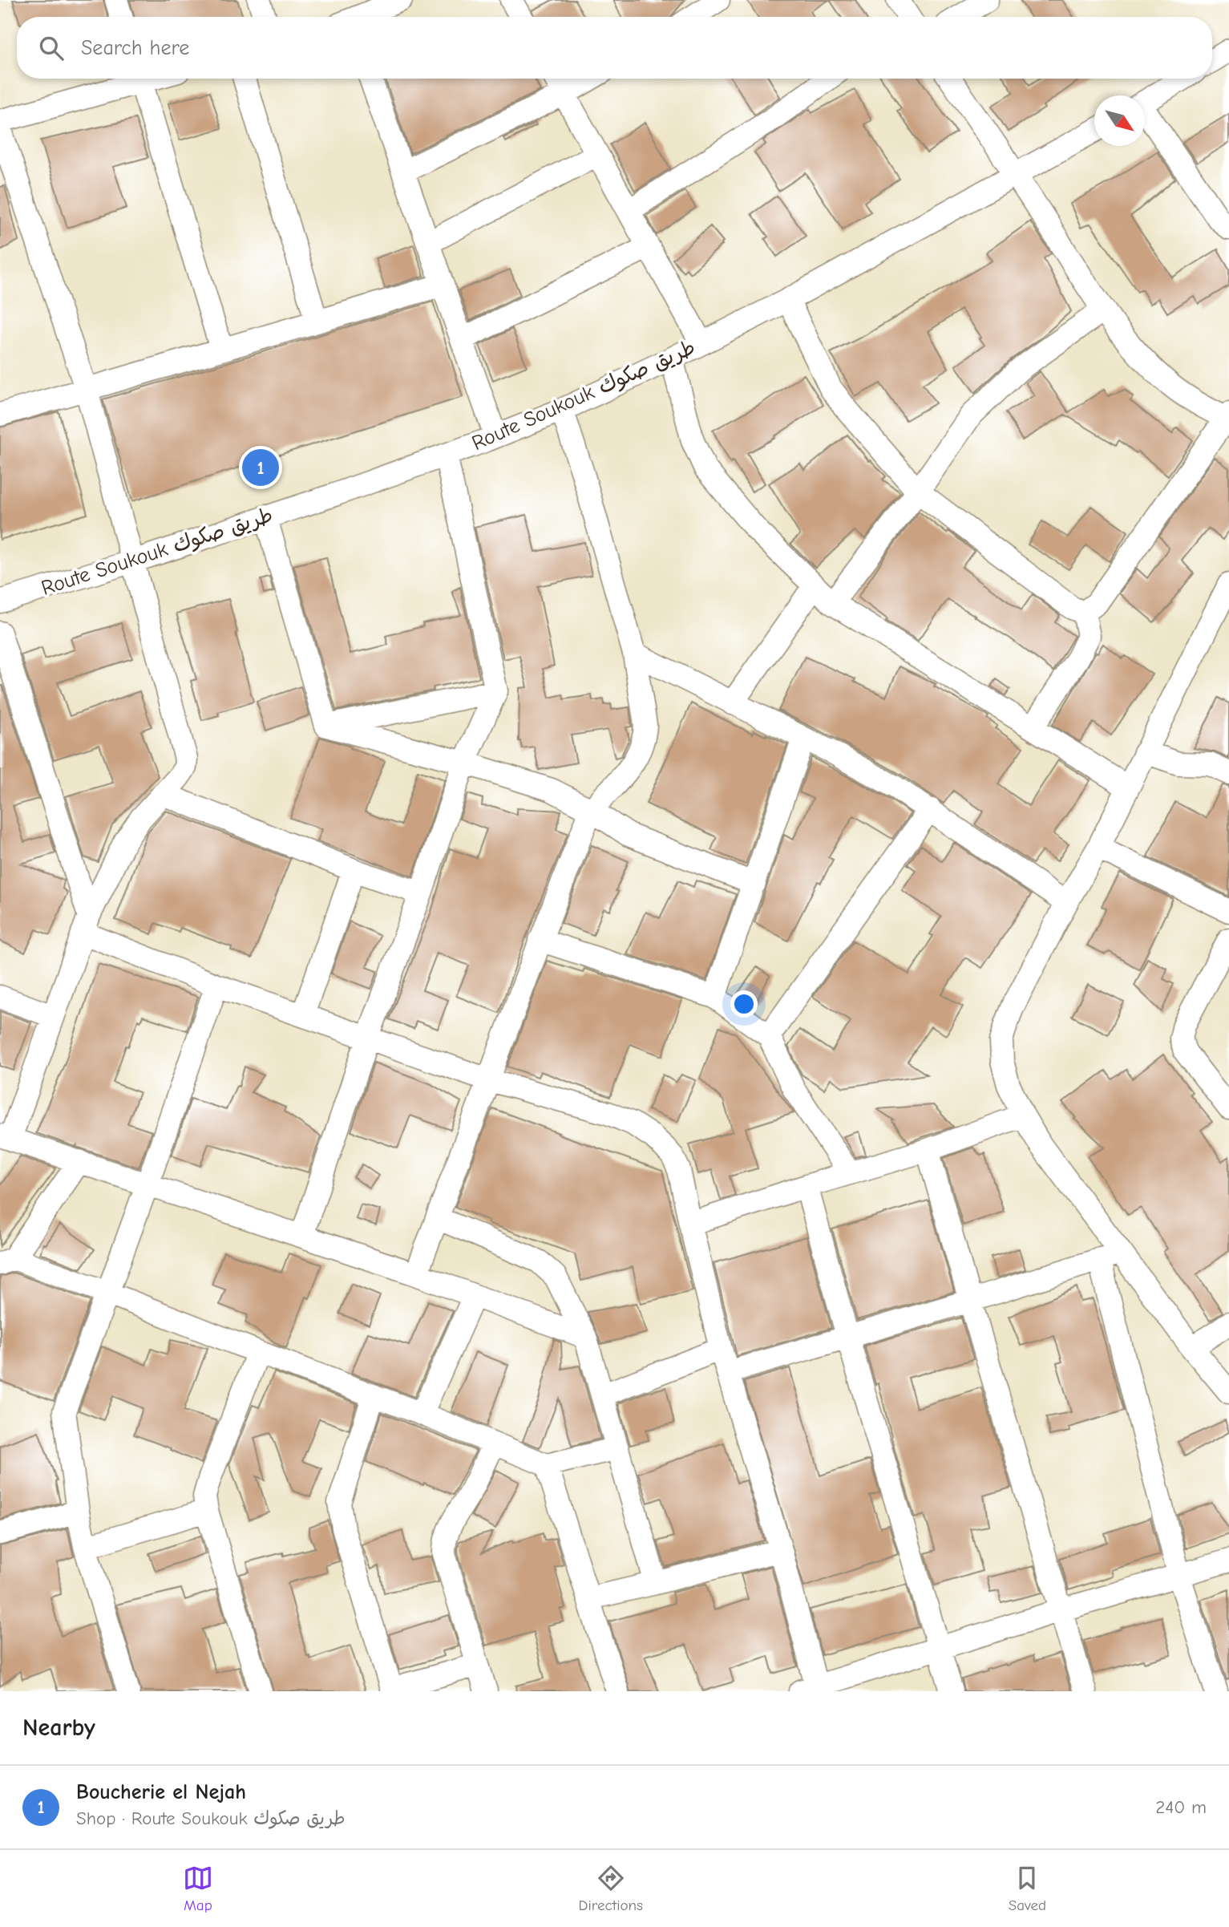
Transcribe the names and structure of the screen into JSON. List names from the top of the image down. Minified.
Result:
{"streets":{"street":["Route Soukouk طريق صكوك"]},"north":"bottom right","page":{"search":"Search here","pins":"1","heading":"Nearby","list":[{"mark":"1","name":"Boucherie el Nejah","note":"Shop · Route Soukouk طريق صكوك","value":"240 m"}],"nav":["Map","Directions","Saved"]}}
